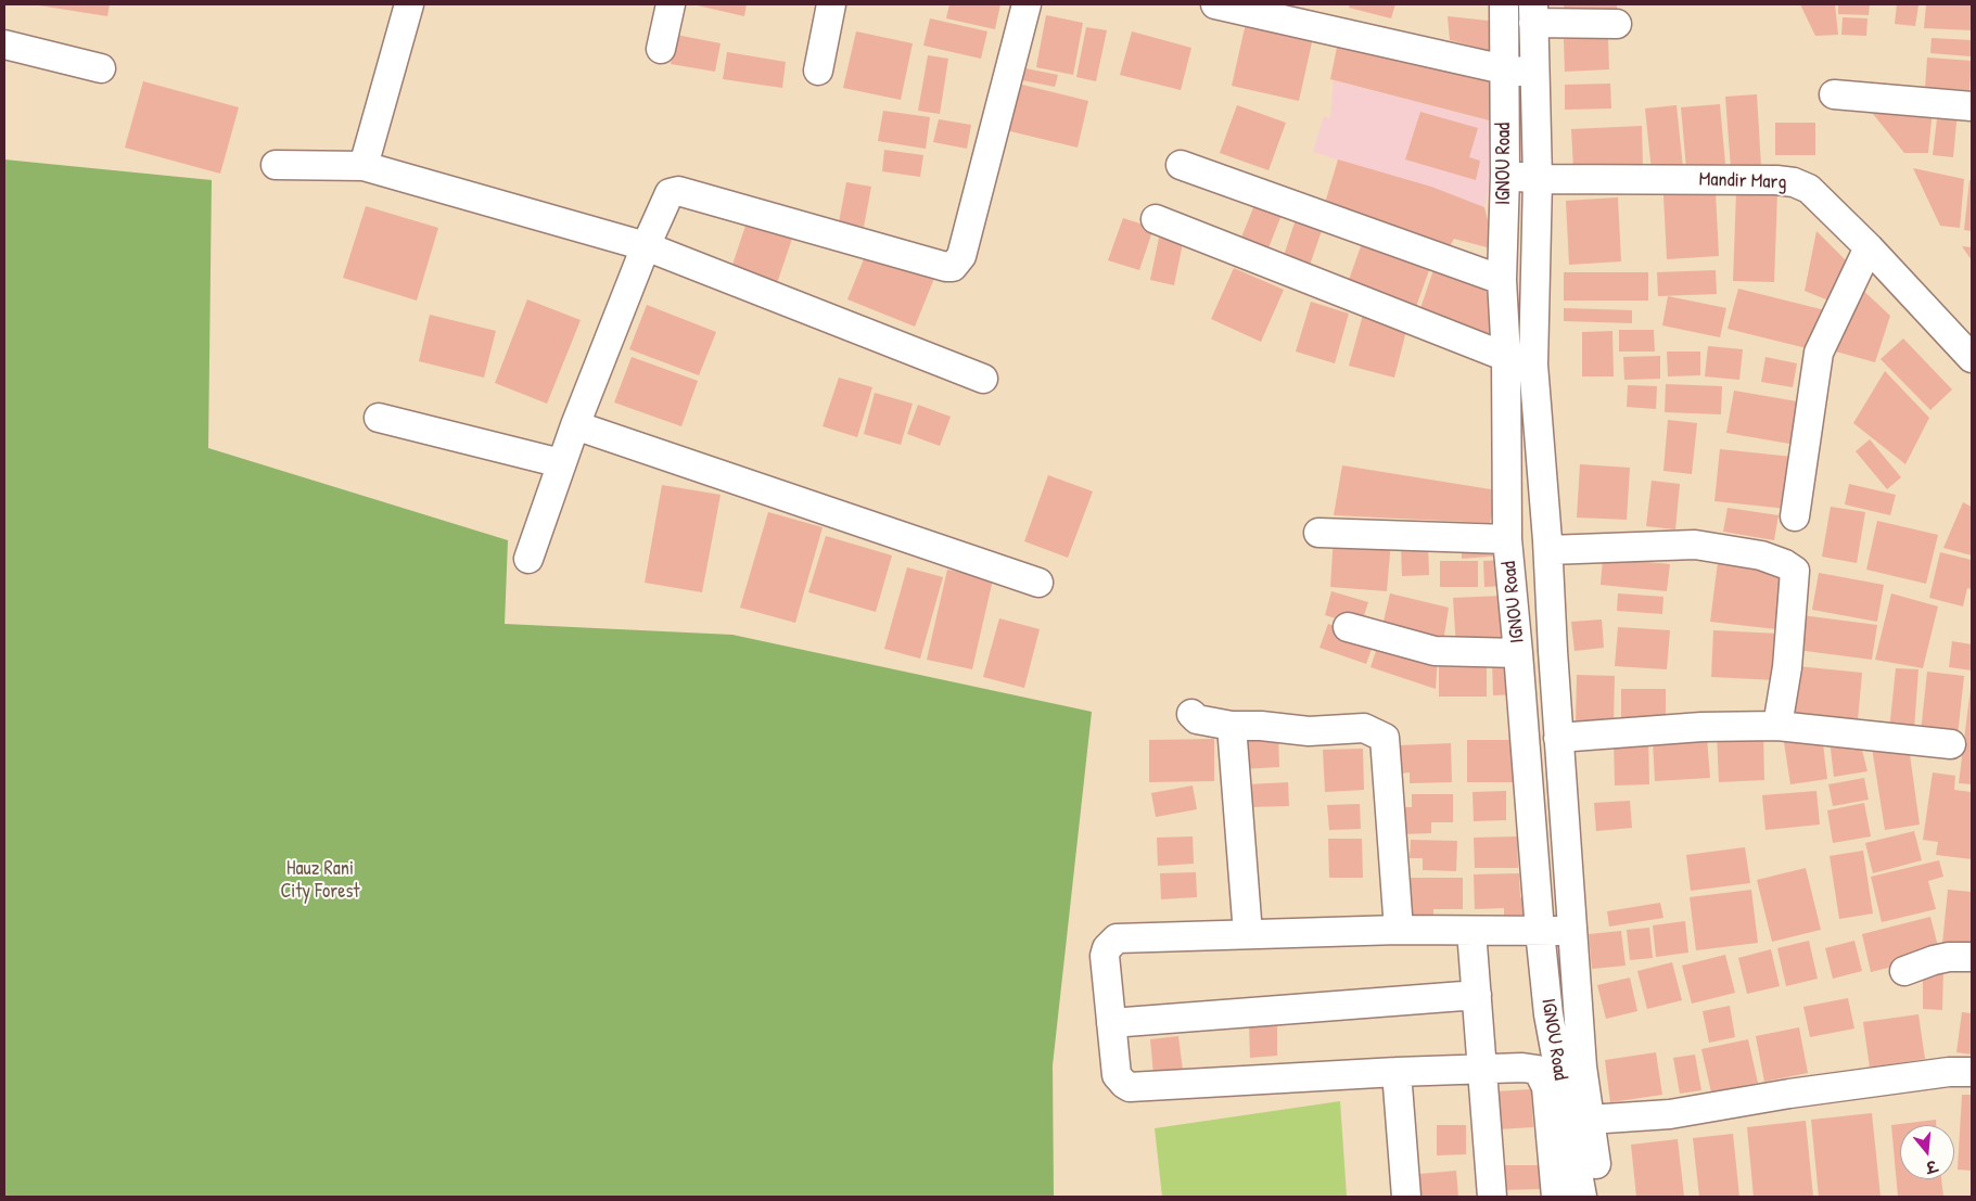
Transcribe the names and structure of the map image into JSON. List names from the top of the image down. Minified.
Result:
{"streets":{"street":["IGNOU Road","Mandir Marg"]},"crossings":[["IGNOU Road","Mandir Marg"]],"parks":["Hauz Rani City Forest"],"north":"bottom"}
